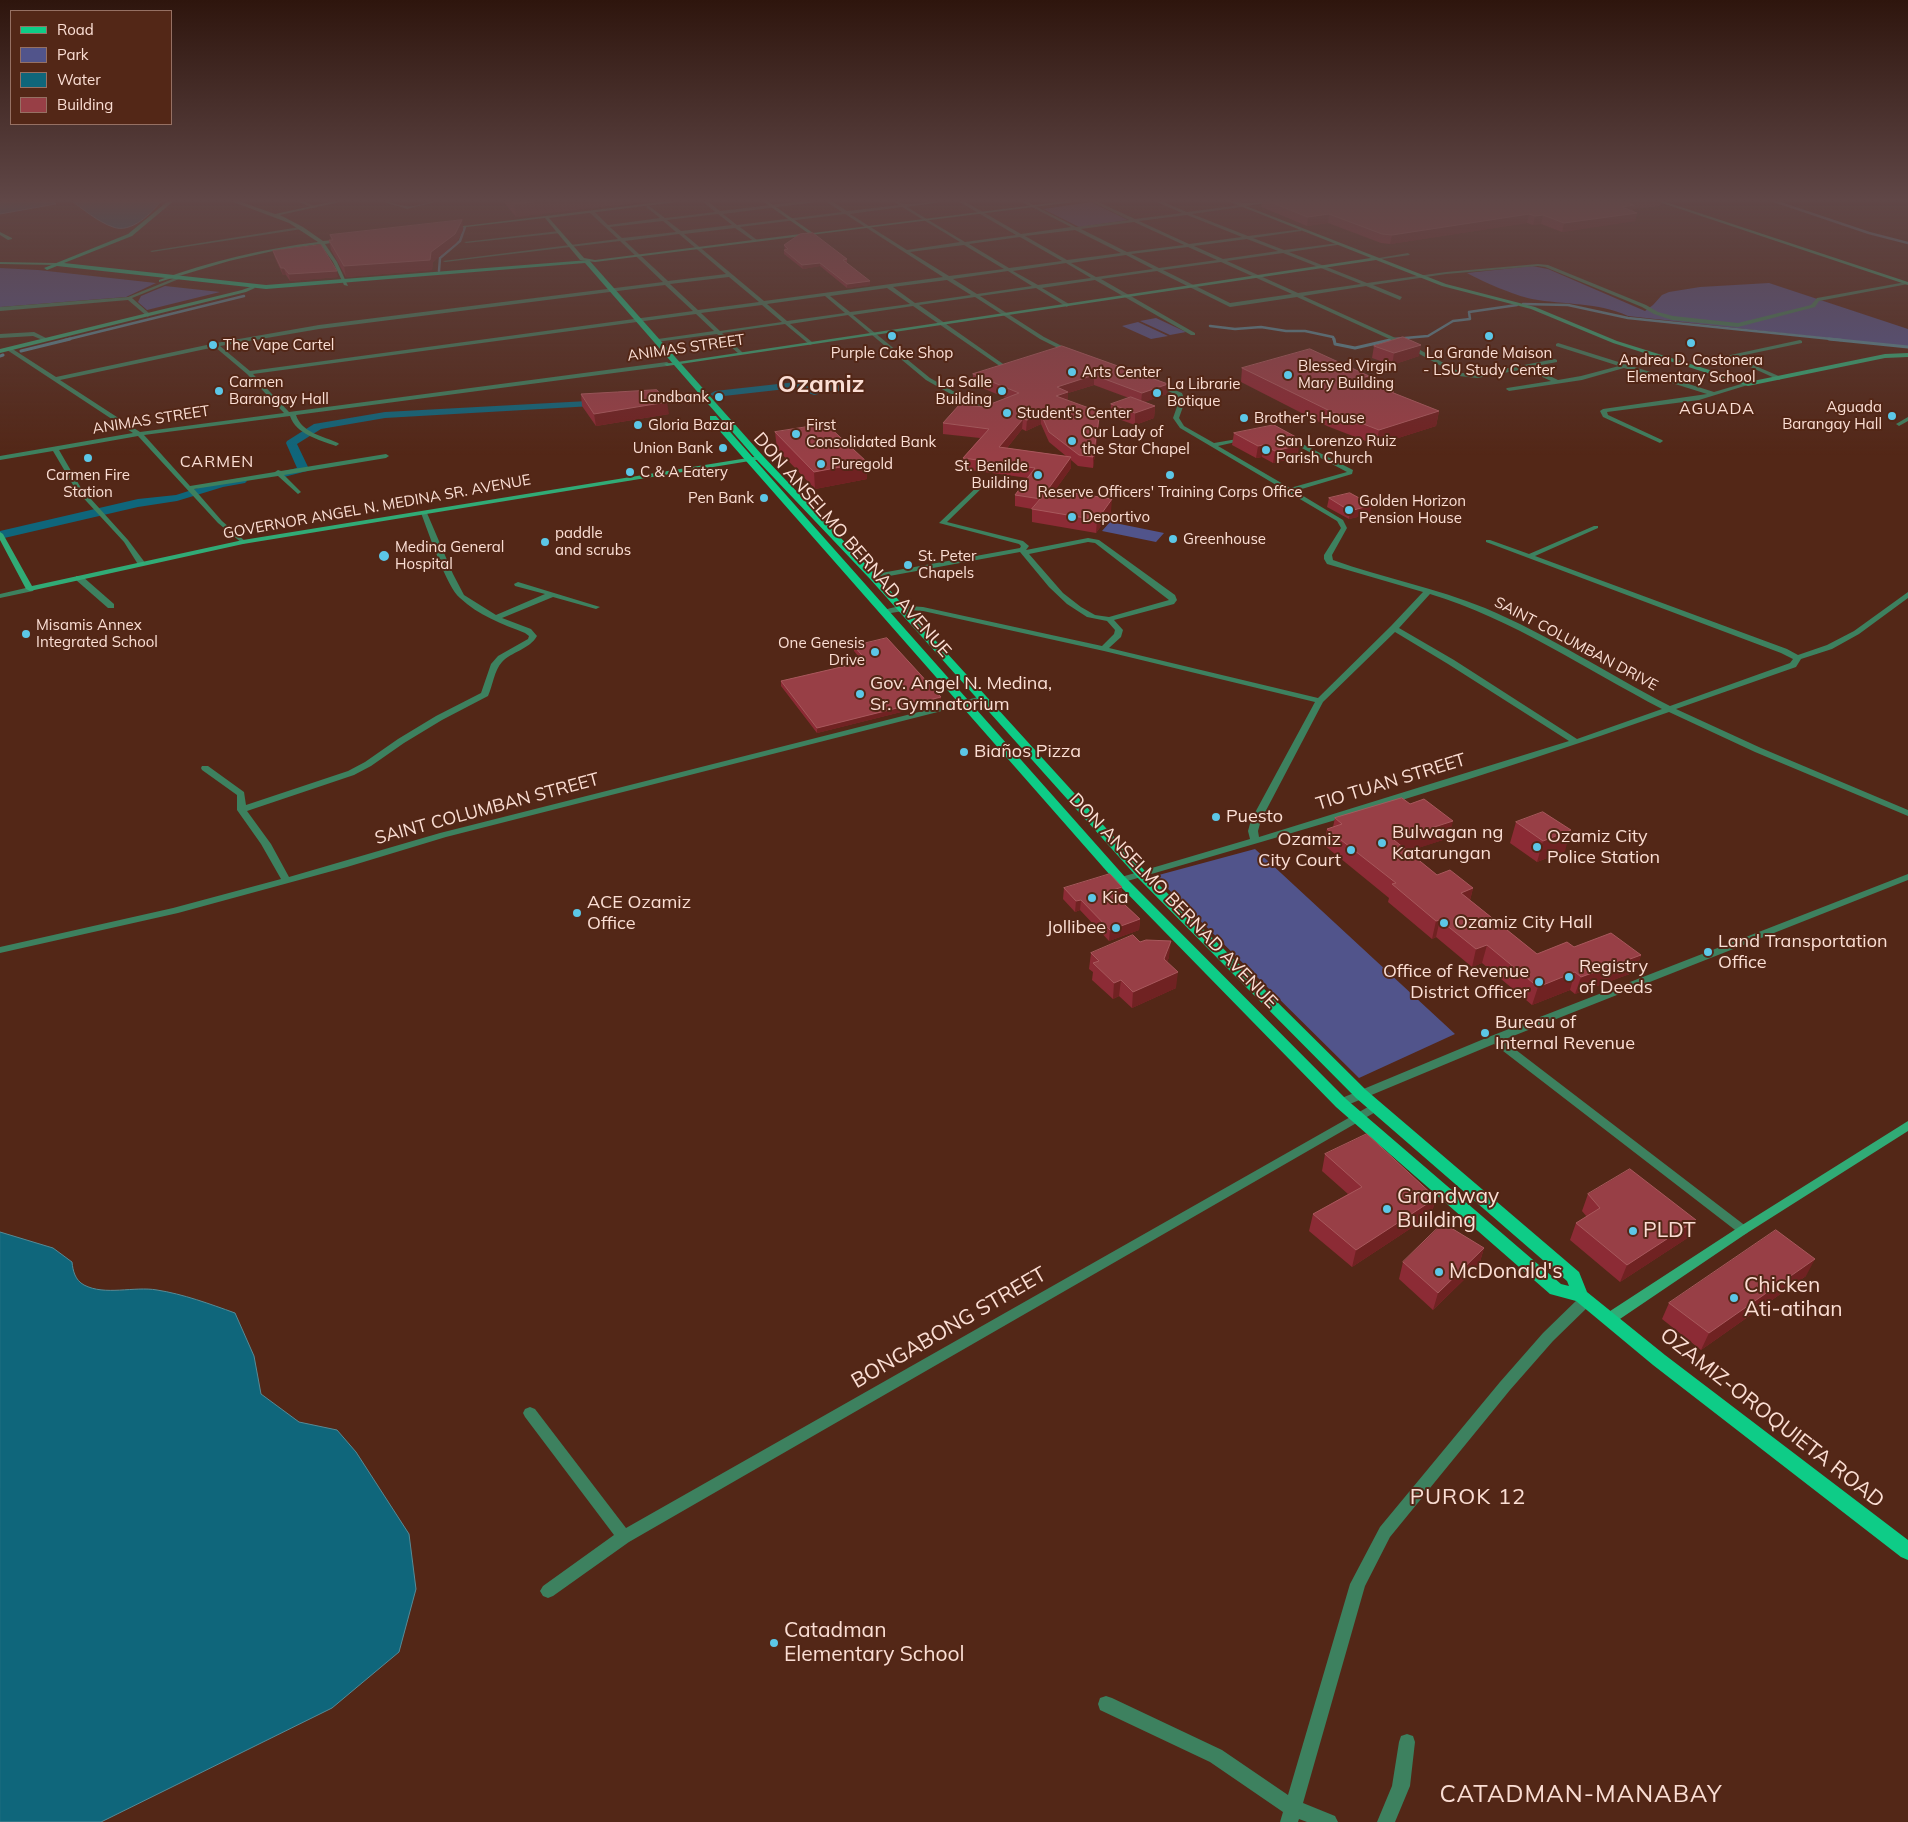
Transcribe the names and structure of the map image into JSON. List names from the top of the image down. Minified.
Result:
{"streets":{"main road":["DON ANSELMO BERNAD AVENUE","OZAMIZ-OROQUIETA ROAD"],"street":["ANIMAS STREET","GOVERNOR ANGEL N. MEDINA SR. AVENUE","SAINT COLUMBAN DRIVE","TIO TUAN STREET","SAINT COLUMBAN STREET","BONGABONG STREET"]},"crossings":[["ANIMAS STREET","DON ANSELMO BERNAD AVENUE"],["GOVERNOR ANGEL N. MEDINA SR. AVENUE","DON ANSELMO BERNAD AVENUE"],["DON ANSELMO BERNAD AVENUE","TIO TUAN STREET"],["DON ANSELMO BERNAD AVENUE","SAINT COLUMBAN STREET"],["DON ANSELMO BERNAD AVENUE","BONGABONG STREET"],["DON ANSELMO BERNAD AVENUE","OZAMIZ-OROQUIETA ROAD"],["SAINT COLUMBAN DRIVE","TIO TUAN STREET"]],"districts":["Ozamiz","AGUADA","CARMEN","PUROK 12","CATADMAN-MANABAY"],"places":["Purple Cake Shop","La Grande Maison - LSU Study Center","Andrea D. Costonera Elementary School","The Vape Cartel","Arts Center","Blessed Virgin Mary Building","Carmen Barangay Hall","La Salle Building","La Librarie Botique","Landbank","Student's Center","Aguada Barangay Hall","Brother's House","Gloria Bazar","First Consolidated Bank","Our Lady of the Star Chapel","Union Bank","San Lorenzo Ruiz Parish Church","Carmen Fire Station","Puregold","C & A Eatery","St. Benilde Building","Reserve Officers' Training Corps Office","Pen Bank","Golden Horizon Pension House","Deportivo","Greenhouse","paddle and scrubs","Medina General Hospital","St. Peter Chapels","Misamis Annex Integrated School","One Genesis Drive","Gov. Angel N. Medina, Sr. Gymnatorium","Biaños Pizza","Puesto","Bulwagan ng Katarungan","Ozamiz City Police Station","Ozamiz City Court","Kia","ACE Ozamiz Office","Ozamiz City Hall","Jollibee","Land Transportation Office","Registry of Deeds","Office of Revenue District Officer","Bureau of Internal Revenue","Grandway Building","PLDT","McDonald's","Chicken Ati-atihan","Catadman Elementary School"],"legend":["Road","Park","Water","Building"]}
